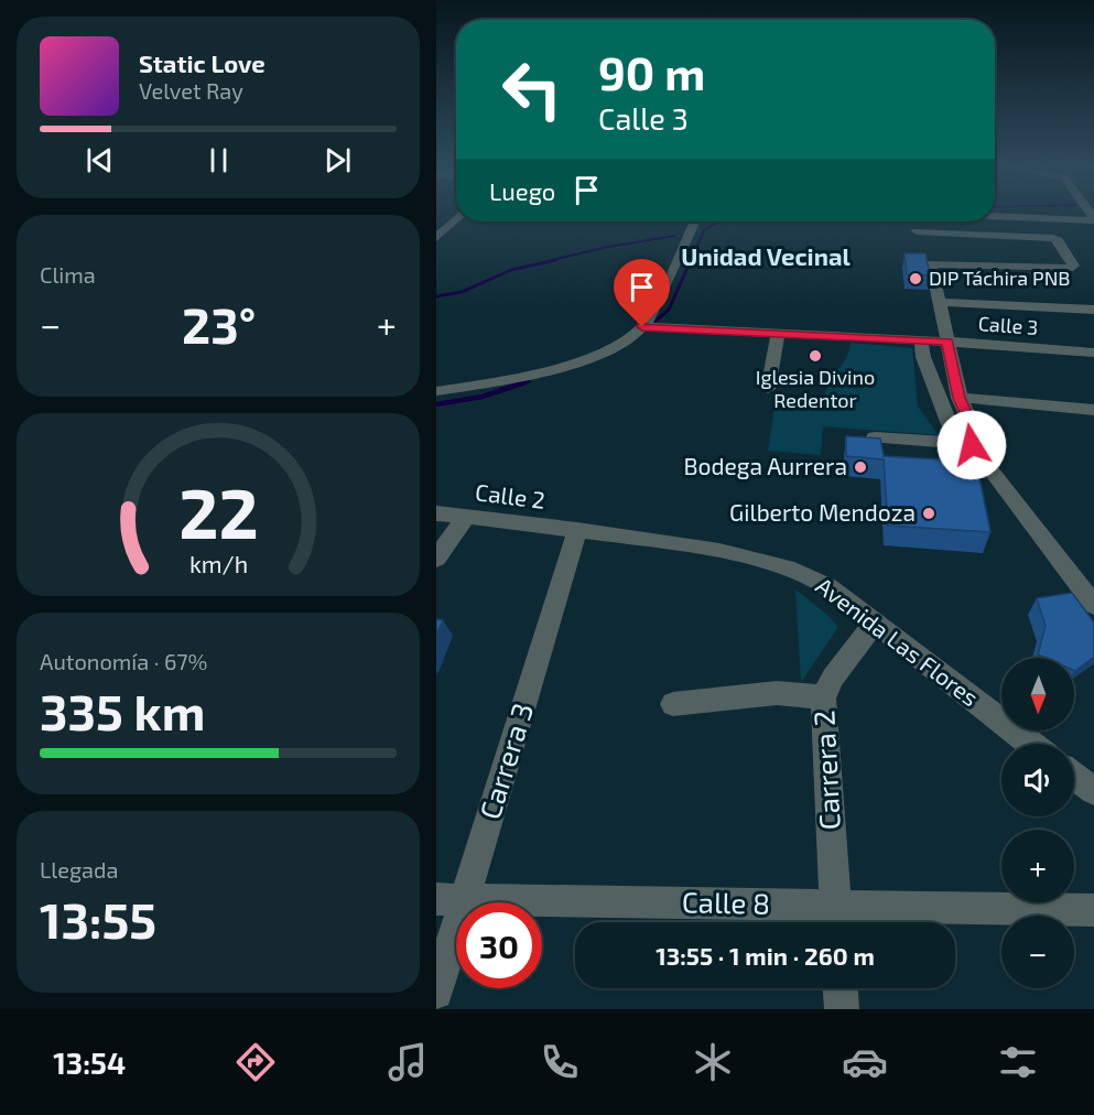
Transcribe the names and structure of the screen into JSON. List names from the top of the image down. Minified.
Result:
{"streets":{"street":["Calle 3","Calle 2","Avenida Las Flores","Carrera 3","Carrera 2","Calle 8"]},"crossings":[["Calle 2","Avenida Las Flores"],["Calle 2","Carrera 3"],["Avenida Las Flores","Carrera 3"],["Avenida Las Flores","Carrera 2"],["Carrera 3","Calle 8"],["Carrera 2","Calle 8"]],"districts":["Unidad Vecinal"],"places":["DIP Táchira PNB","Iglesia Divino Redentor","Bodega Aurrera","Gilberto Mendoza"],"north":"bottom","page":{"turn":["90 m","Calle 3"],"song":["Static Love","Velvet Ray"],"then":"Luego","tile":["Clima",["Autonomía · 67%","335 km"],["Llegada","13:55"]],"heat":["−","23°","+"],"map_buttons":["+","−"],"limit":"30","trip":"13:55 · 1 min · 260 m","tabs":"13:54","gauge":["22","km/h"]}}
